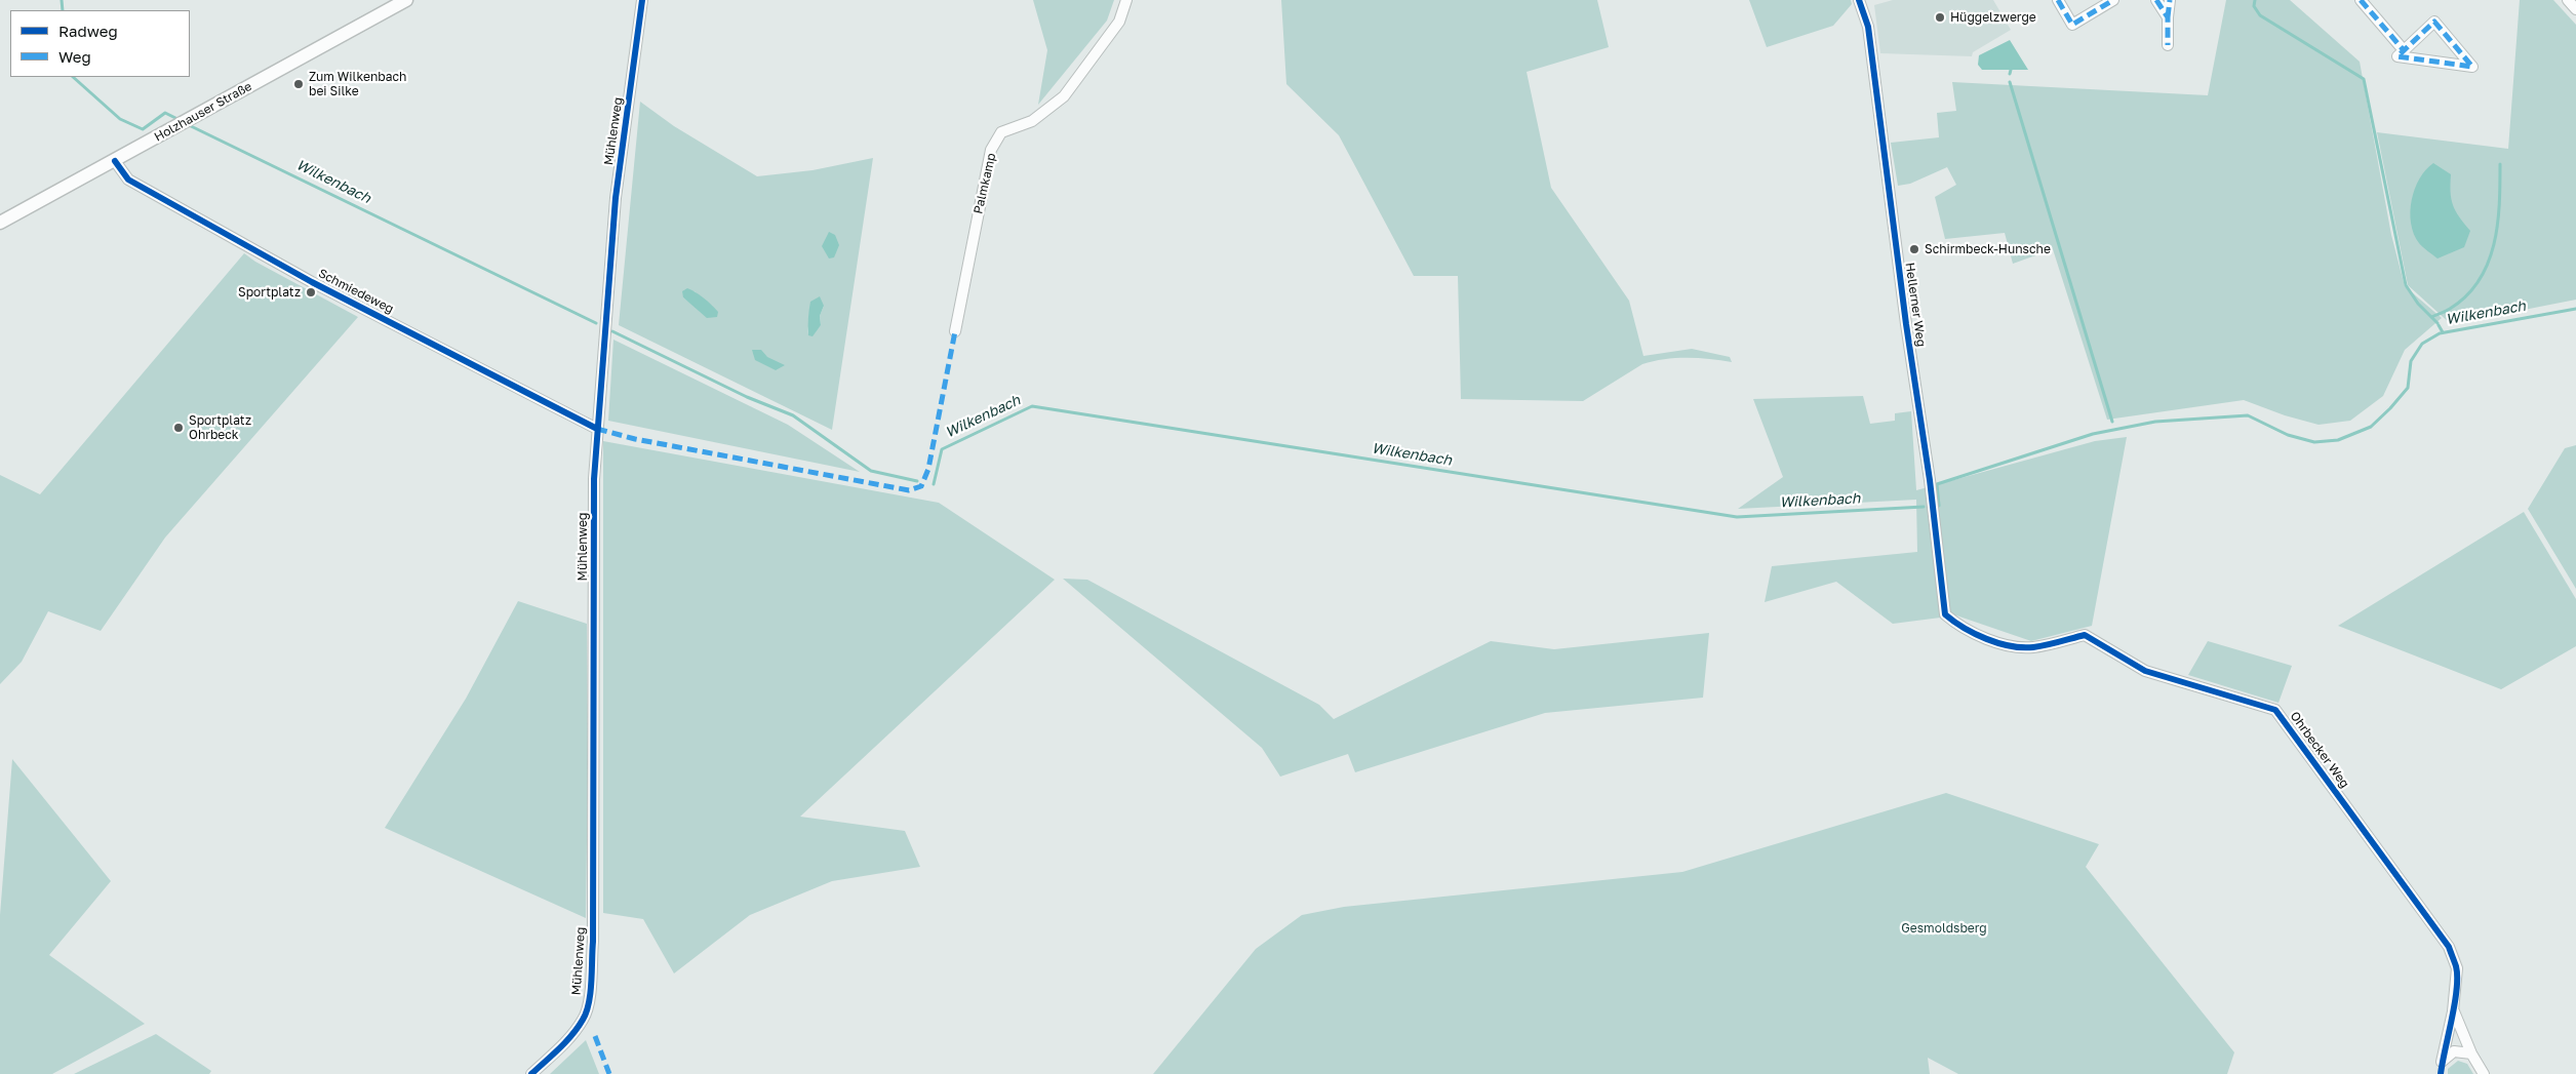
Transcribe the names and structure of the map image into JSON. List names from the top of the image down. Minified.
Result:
{"streets":{"street":["Holzhauser Straße","Mühlenweg","Palmkamp","Schmiedeweg","Hellerner Weg","Ohrbecker Weg"]},"crossings":[["Holzhauser Straße","Schmiedeweg"],["Mühlenweg","Schmiedeweg"],["Hellerner Weg","Ohrbecker Weg"]],"water":["Wilkenbach"],"parks":["Gesmoldsberg"],"places":["Hüggelzwerge","Zum Wilkenbach bei Silke","Schirmbeck-Hunsche","Sportplatz","Sportplatz Ohrbeck"],"legend":["Radweg","Weg"]}
